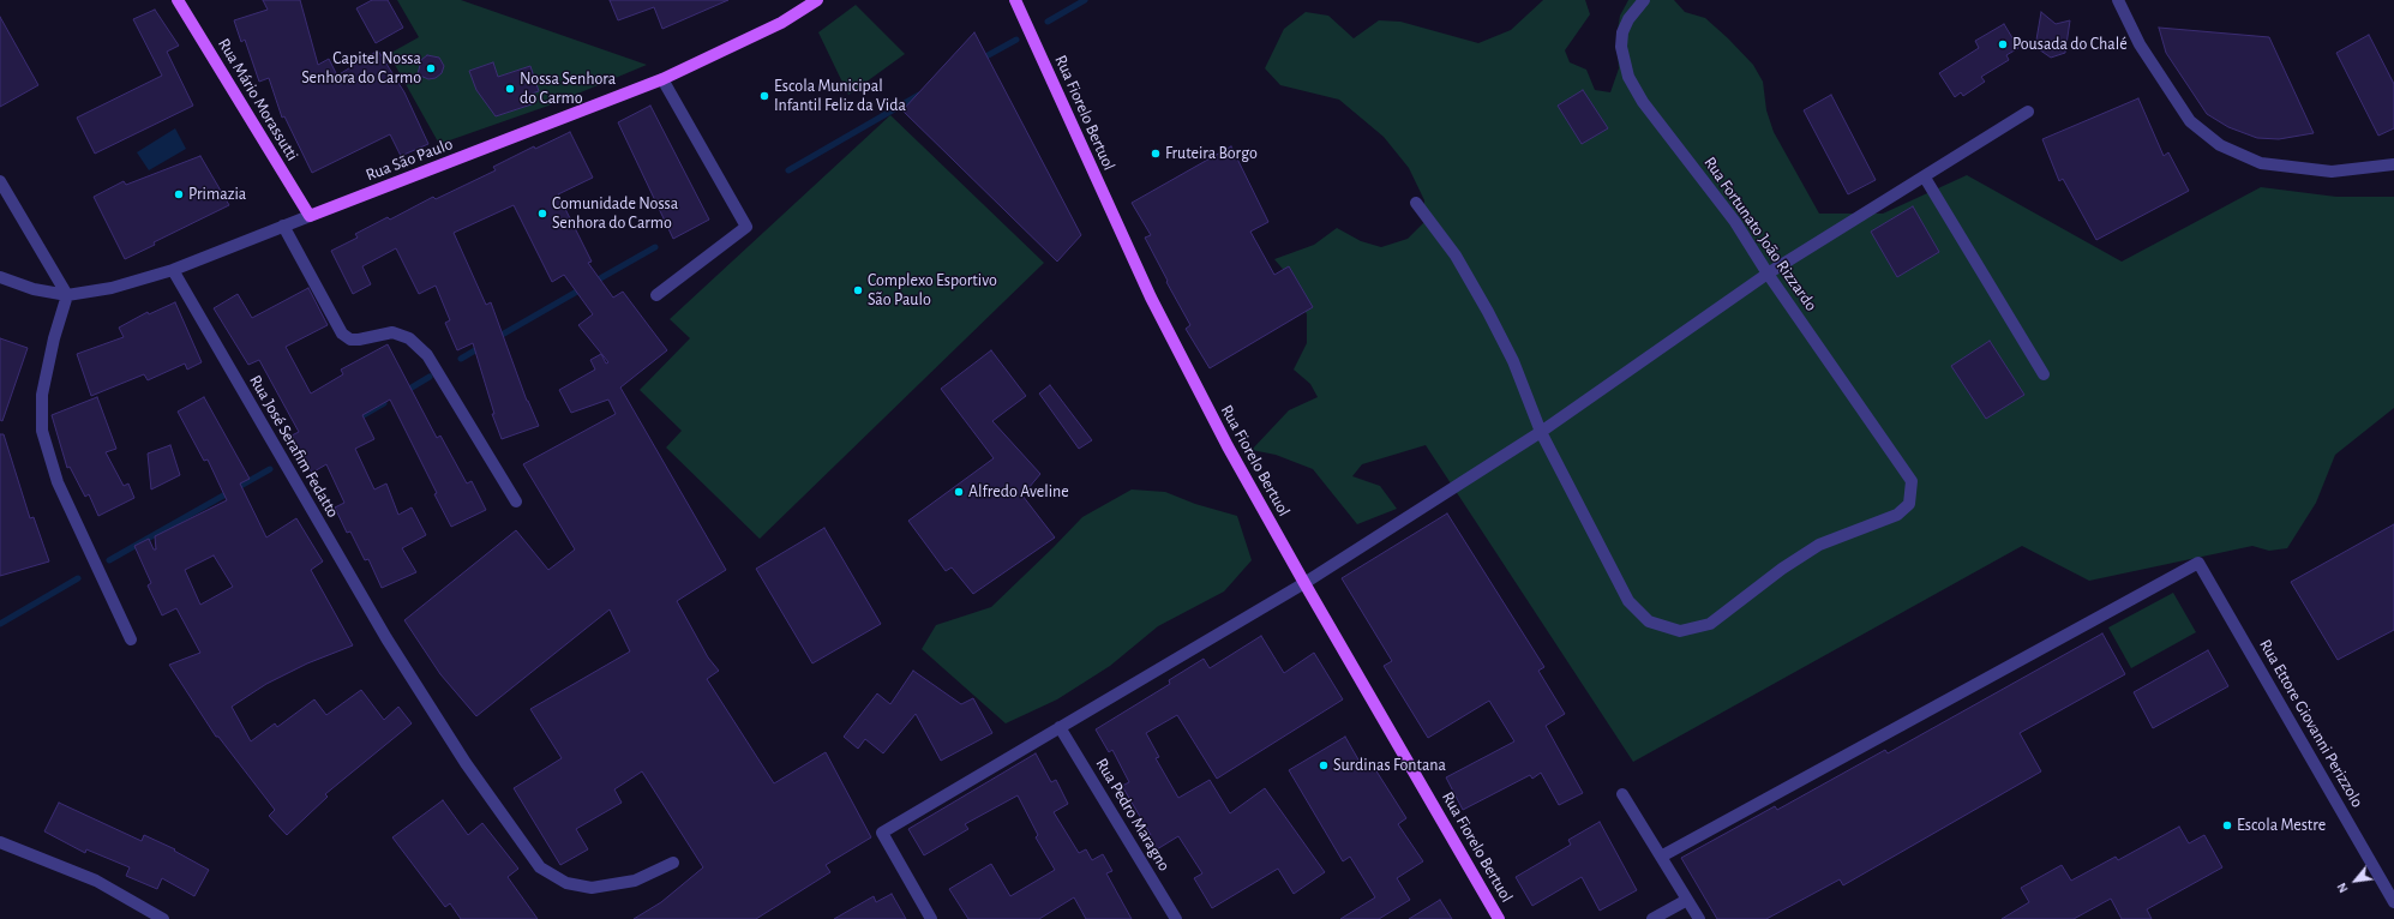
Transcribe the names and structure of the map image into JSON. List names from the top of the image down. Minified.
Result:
{"streets":{"main road":["Rua Mário Morassutti","Rua Fiorelo Bertuol","Rua São Paulo"],"street":["Rua Fortunato João Rizzardo","Rua José Serafim Fedatto","Rua Ettore Giovanni Perizzolo","Rua Pedro Maragno"]},"crossings":[["Rua Mário Morassutti","Rua São Paulo"],["Rua São Paulo","Rua José Serafim Fedatto"]],"places":["Pousada do Chalé","Capitel Nossa Senhora do Carmo","Nossa Senhora do Carmo","Escola Municipal Infantil Feliz da Vida","Fruteira Borgo","Primazia","Comunidade Nossa Senhora do Carmo","Complexo Esportivo São Paulo","Alfredo Aveline","Surdinas Fontana","Escola Mestre"],"north":"bottom left"}
